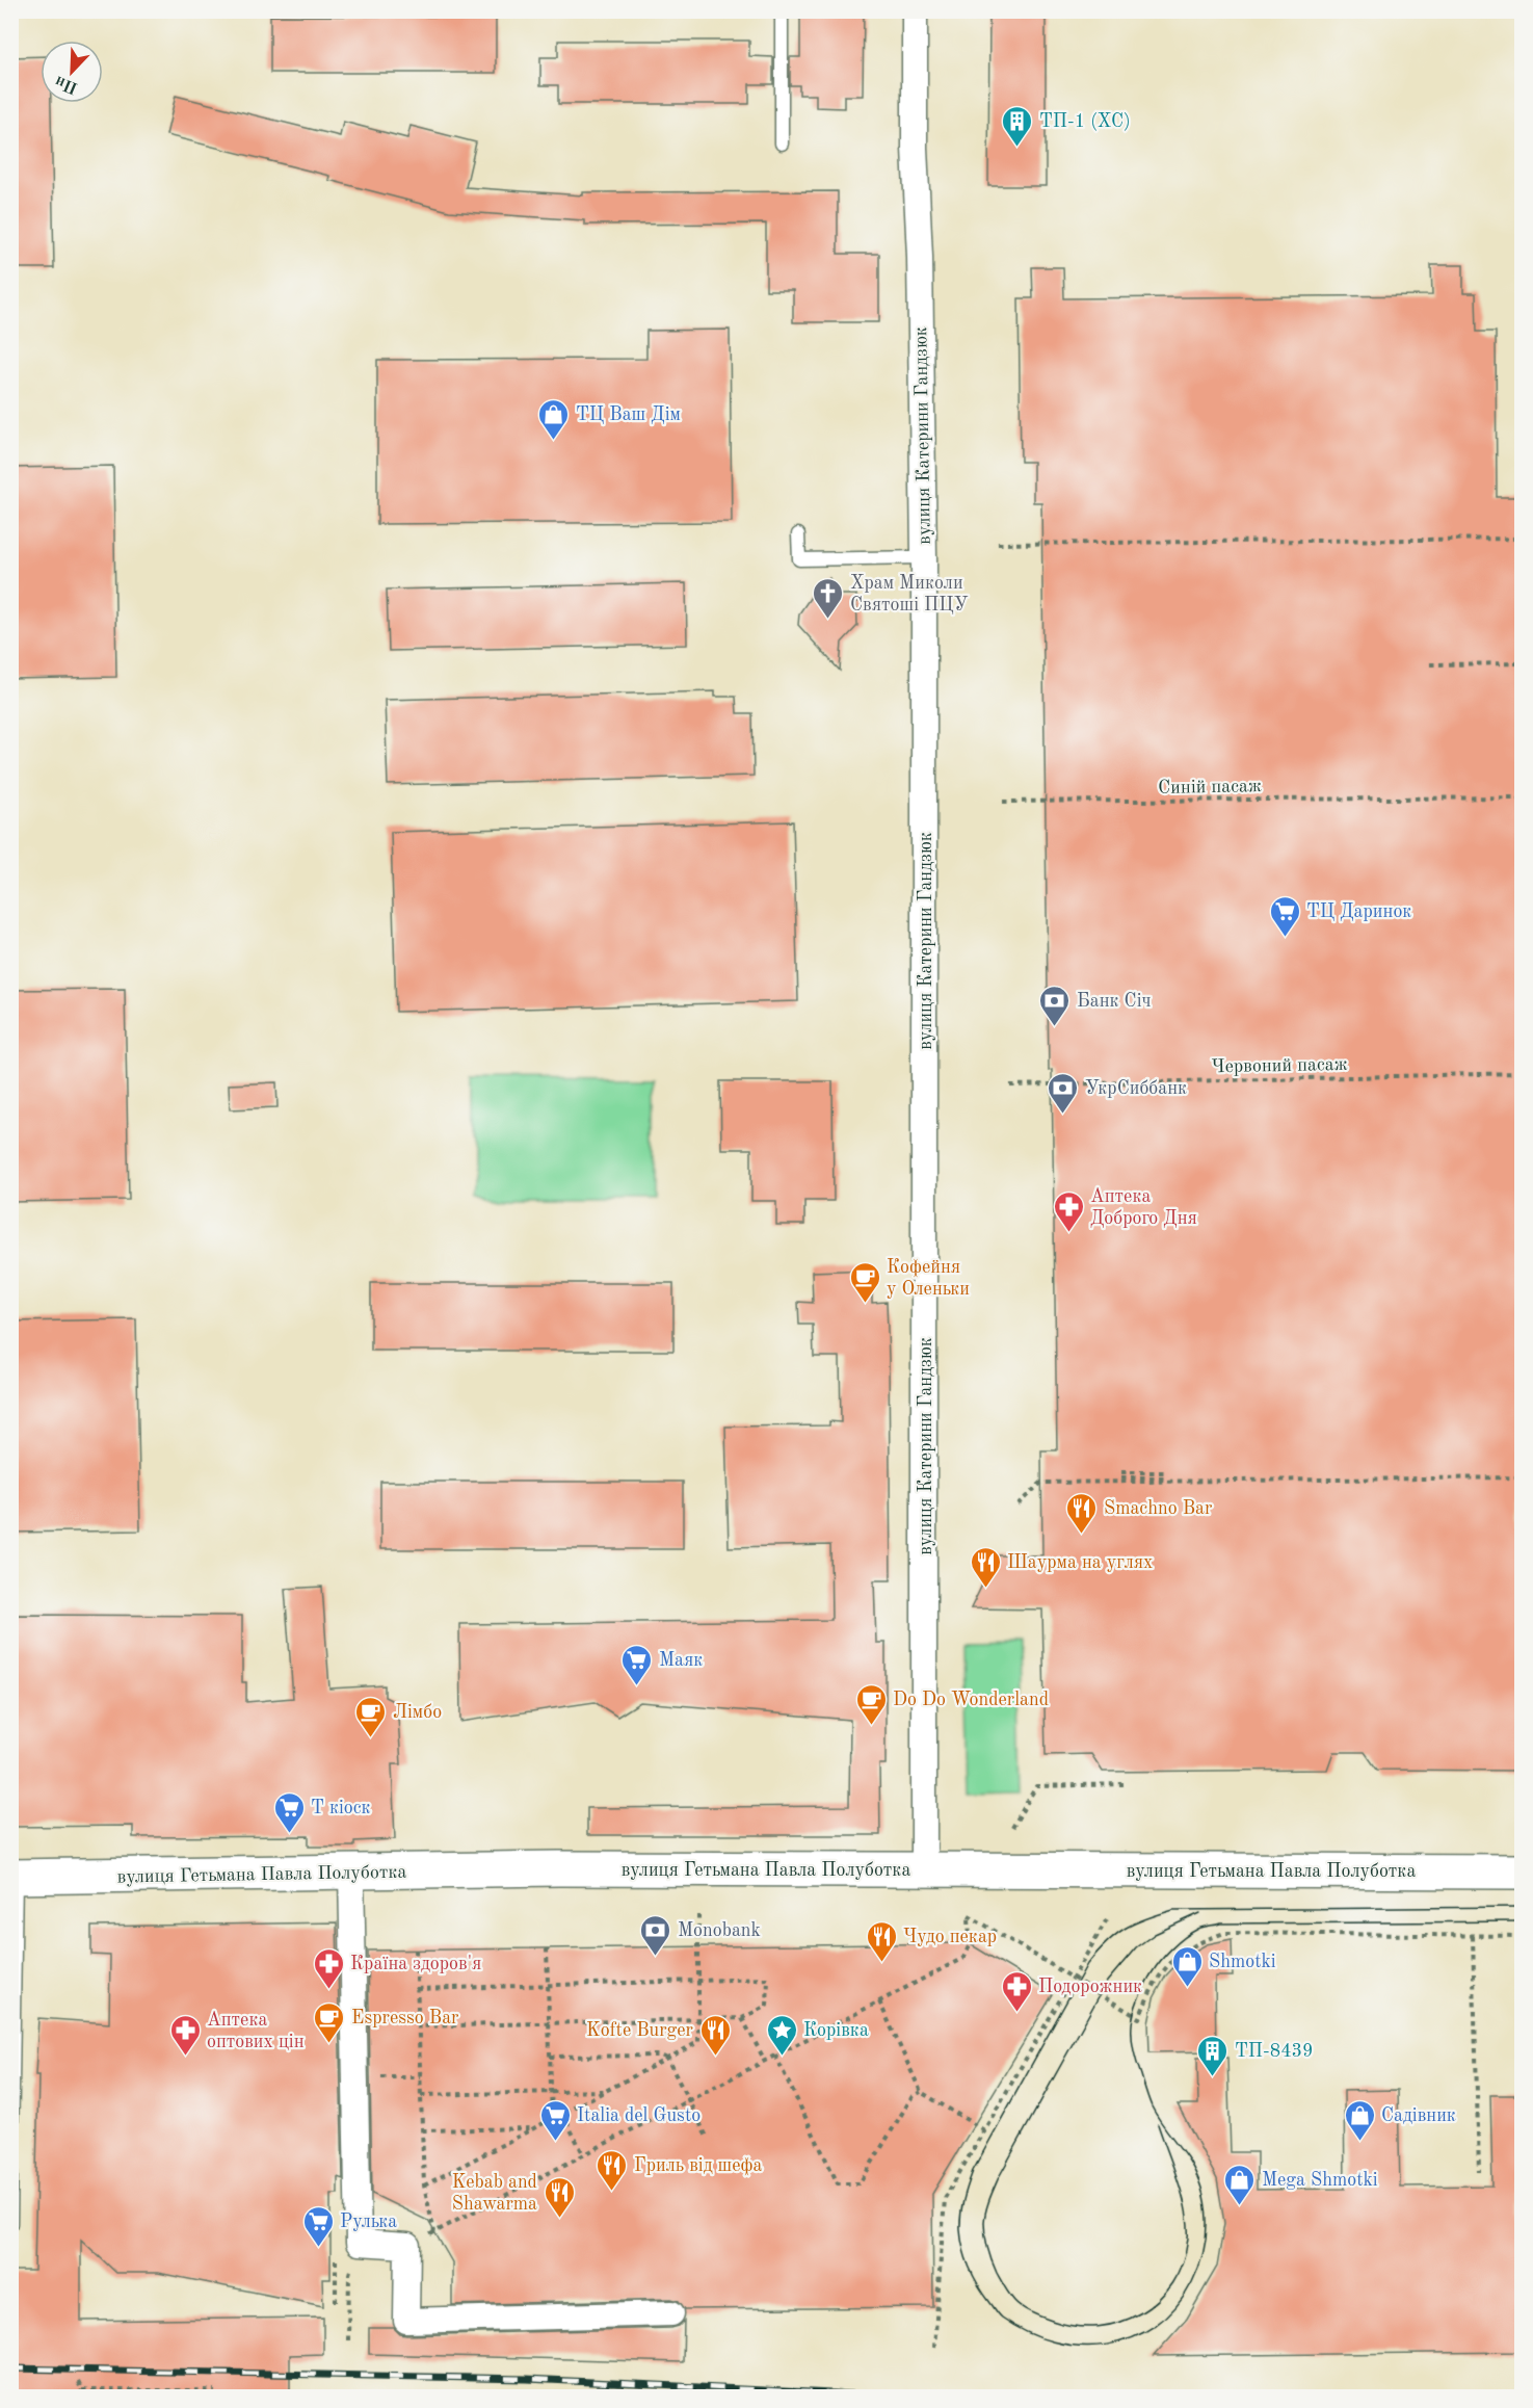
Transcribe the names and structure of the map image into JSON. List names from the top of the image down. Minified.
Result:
{"streets":{"street":["вулиця Катерини Гандзюк","вулиця Гетьмана Павла Полуботка"],"path":["Синій пасаж","Червоний пасаж"]},"crossings":[["вулиця Катерини Гандзюк","вулиця Гетьмана Павла Полуботка"]],"places":{"building":["ТП-1 (ХС)","ТП-8439"],"shop":["ТЦ Ваш Дім","Shmotki","Садівник","Mega Shmotki"],"church":["Храм Миколи Святоші ПЦУ"],"supermarket":["ТЦ Даринок","Маяк","Т кіоск","Italia del Gusto","Рулька"],"bank":["Банк Січ","УкрСиббанк","Monobank"],"pharmacy":["Аптека Доброго Дня","Країна здоров'я","Подорожник","Аптека оптових цін"],"cafe":["Кофейня у Оленьки","Do Do Wonderland","Лімбо","Espresso Bar"],"restaurant":["Smachno Bar","Шаурма на углях","Чудо пекар","Kofte Burger","Гриль від шефа","Kebab and Shawarma"],"place":["Корівка"]},"north":"bottom left"}
